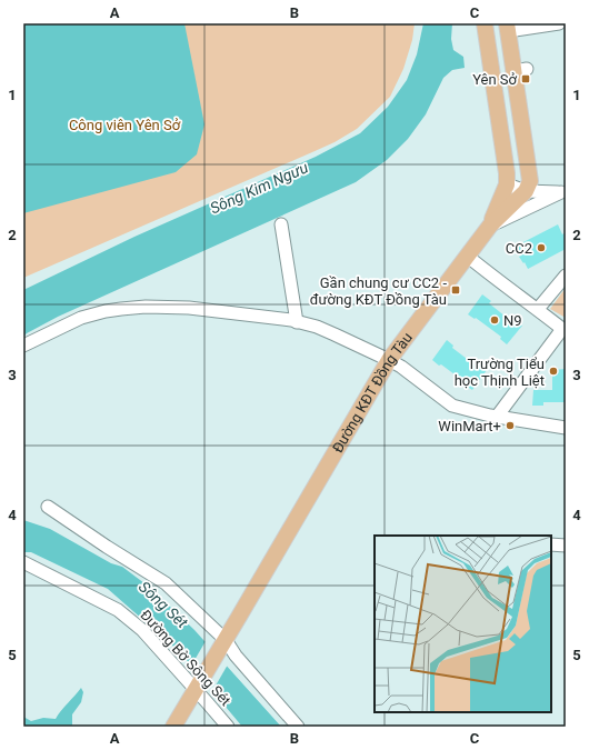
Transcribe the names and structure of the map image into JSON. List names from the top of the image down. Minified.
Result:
{"streets":{"main road":["Đường KĐT Đồng Tàu"],"street":["Đường Bờ Sông Sét"]},"crossings":[["Đường KĐT Đồng Tàu","Đường Bờ Sông Sét"]],"water":["Sông Kim Ngưu","Sông Sét"],"parks":["Công viên Yên Sở"],"places":{"transit":["Yên Sở","Gần chung cư CC2 - đường KĐT Đồng Tàu"],"other":["CC2","N9","Trường Tiểu học Thịnh Liệt","WinMart+"]},"grid":{"columns":["A","B","C"],"rows":["1","2","3","4","5"]}}
